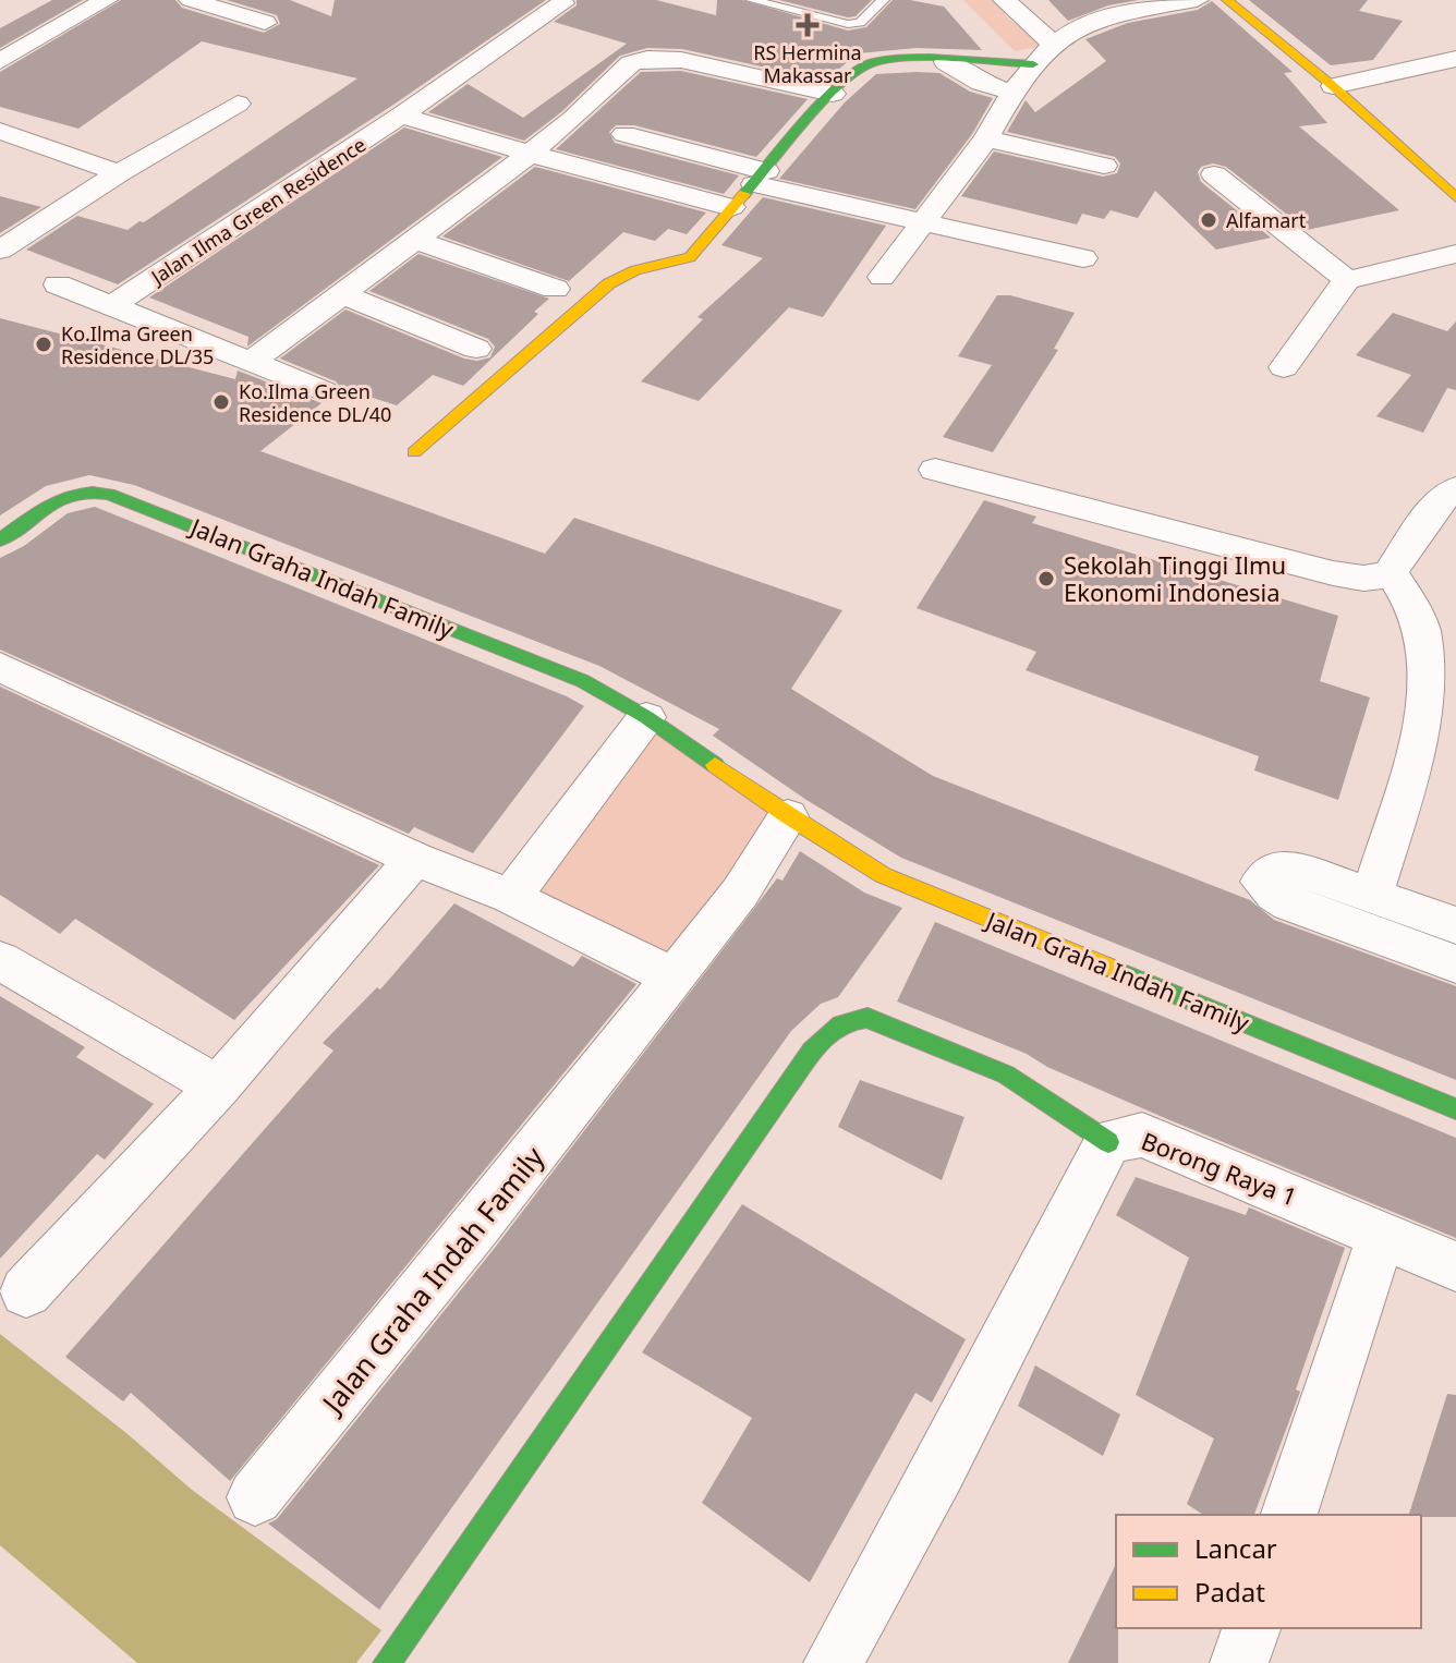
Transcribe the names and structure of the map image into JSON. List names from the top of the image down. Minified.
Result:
{"streets":{"street":["Jalan Ilma Green Residence","Jalan Graha Indah Family","Borong Raya 1"]},"places":{"health":["RS Hermina Makassar"],"other":["Alfamart","Ko.Ilma Green Residence DL/35","Ko.Ilma Green Residence DL/40","Sekolah Tinggi Ilmu Ekonomi Indonesia"]},"legend":["Lancar","Padat"]}
